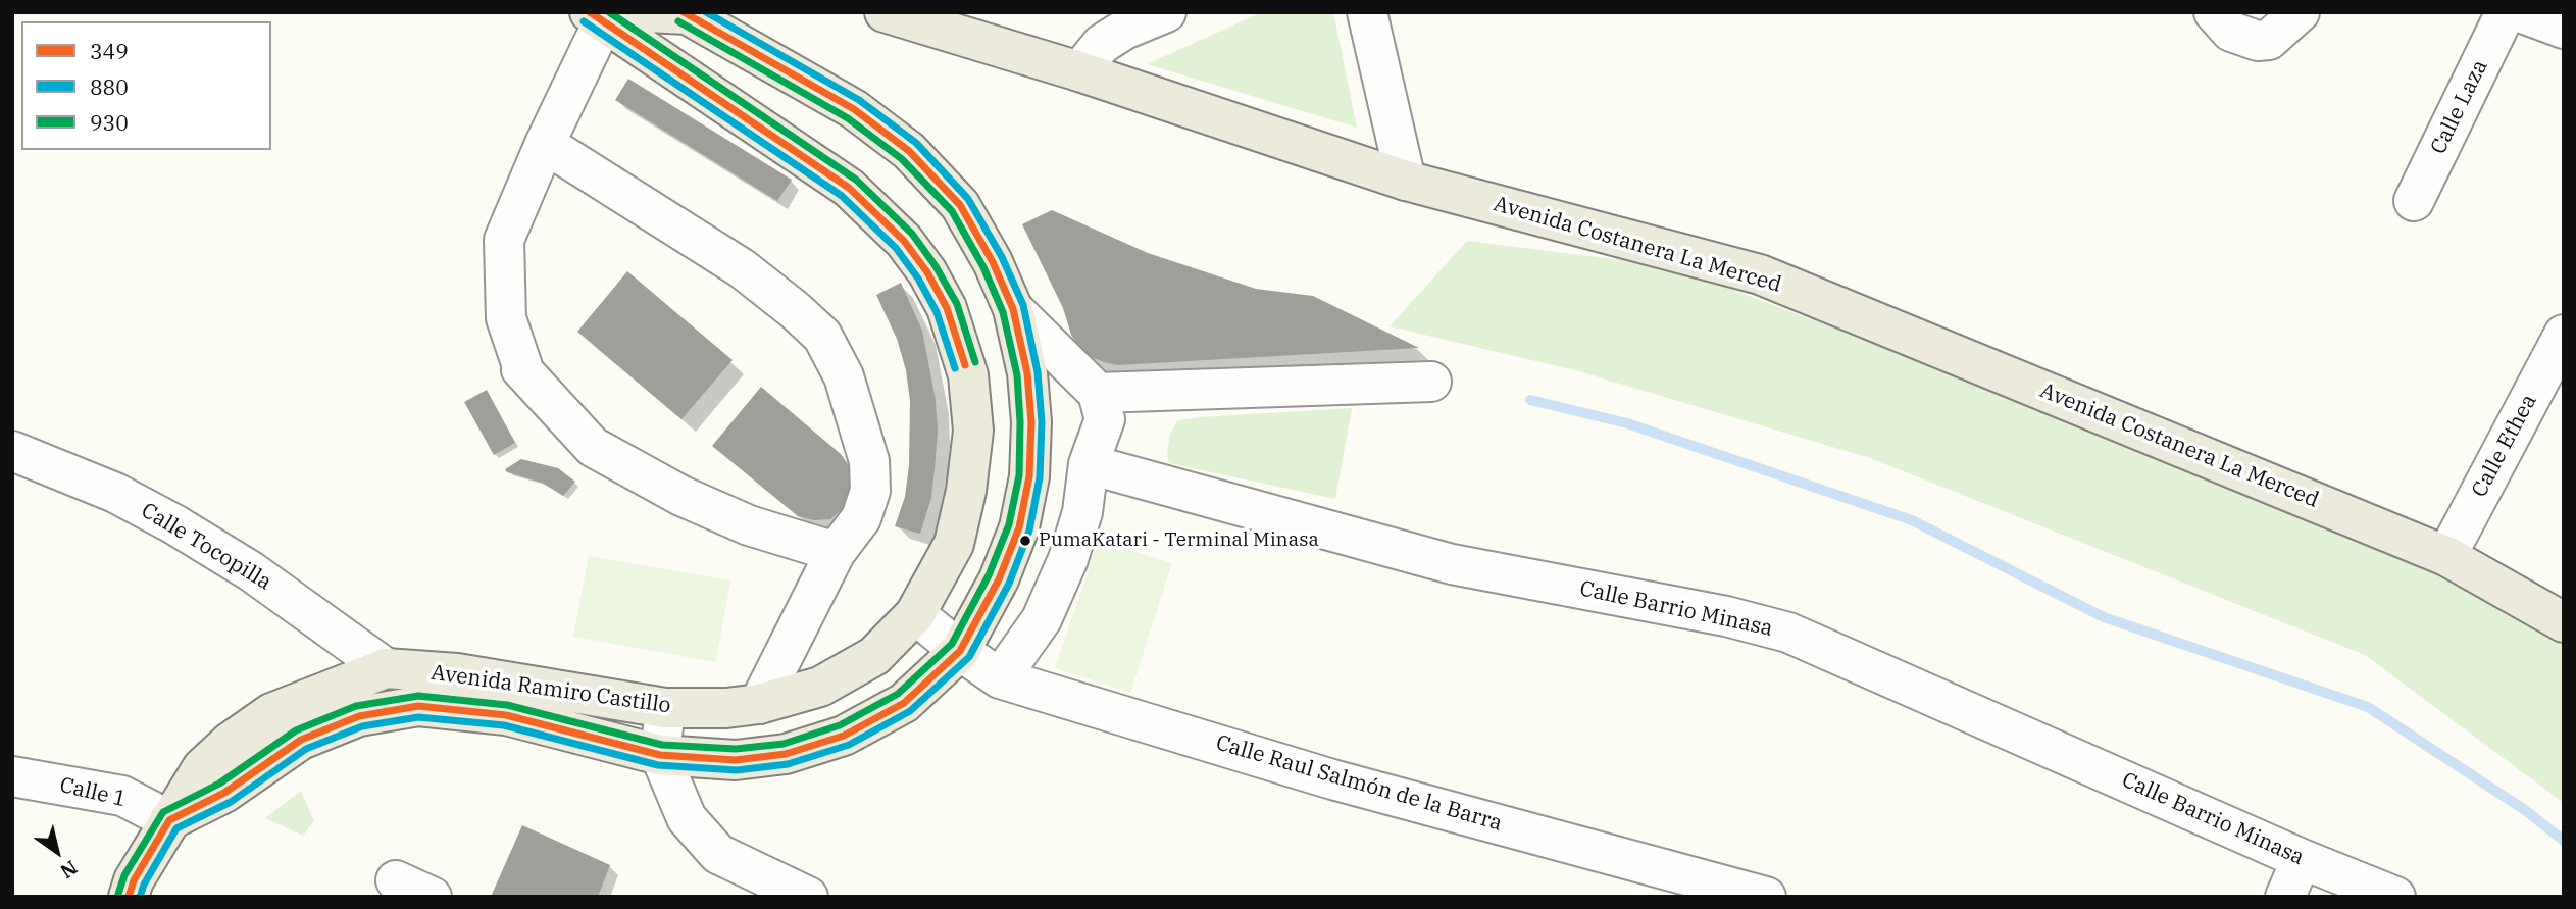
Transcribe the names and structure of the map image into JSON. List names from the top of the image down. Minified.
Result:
{"streets":{"main road":["Avenida Costanera La Merced","Avenida Ramiro Castillo"],"street":["Calle Laza","Calle Ethea","Calle Tocopilla","Calle Barrio Minasa","Calle Raul Salmón de la Barra","Calle 1"]},"crossings":[["Avenida Costanera La Merced","Calle Ethea"],["Calle Tocopilla","Avenida Ramiro Castillo"],["Avenida Ramiro Castillo","Calle Raul Salmón de la Barra"],["Avenida Ramiro Castillo","Calle 1"]],"places":["PumaKatari - Terminal Minasa"],"lines":["transit line 349","transit line 880","transit line 930"],"legend":["349","880","930"],"north":"bottom right"}
